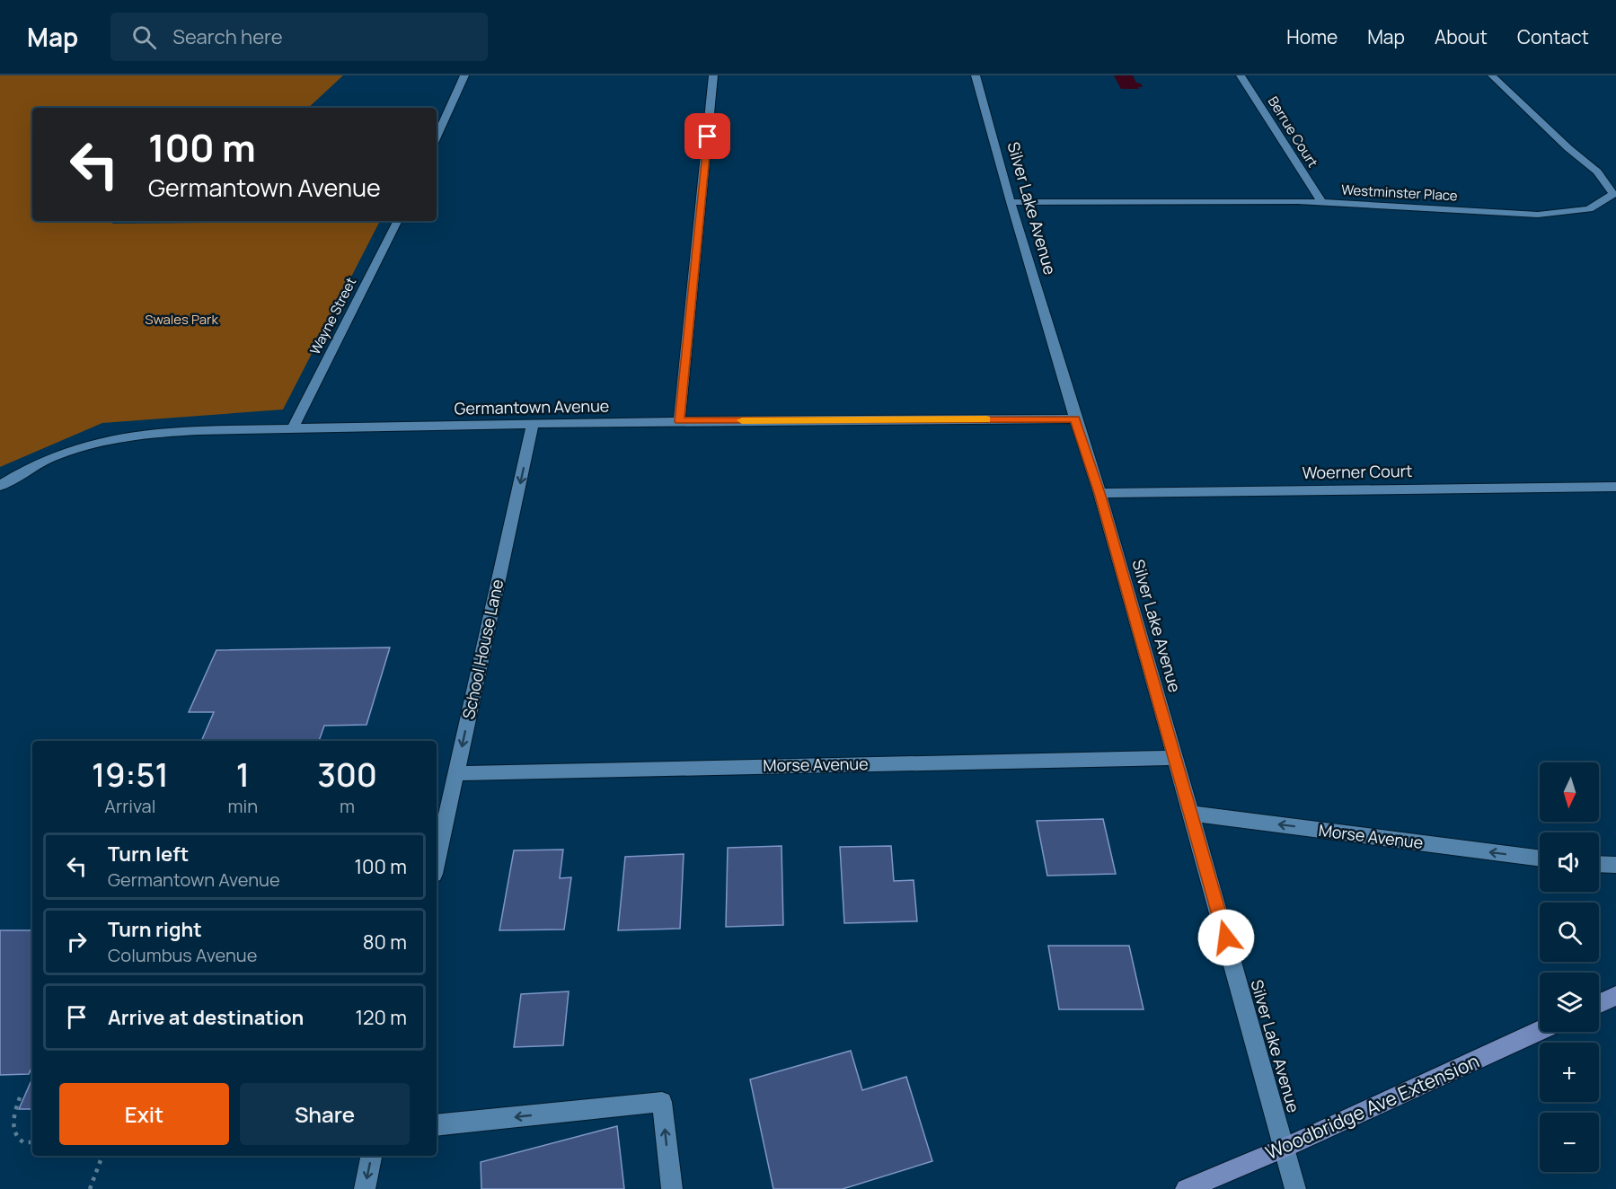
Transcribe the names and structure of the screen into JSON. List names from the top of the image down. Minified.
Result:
{"streets":{"main road":["Woodbridge Ave Extension"],"street":["Berrue Court","Westminster Place","Silver Lake Avenue","Wayne Street","Germantown Avenue","Woerner Court","School House Lane","Morse Avenue"]},"crossings":[["Berrue Court","Westminster Place"],["Westminster Place","Silver Lake Avenue"],["Silver Lake Avenue","Germantown Avenue"],["Silver Lake Avenue","Woerner Court"],["Silver Lake Avenue","Morse Avenue"],["Silver Lake Avenue","Woodbridge Ave Extension"],["Wayne Street","Germantown Avenue"],["Germantown Avenue","School House Lane"],["School House Lane","Morse Avenue"]],"one_way":["School House Lane"],"parks":["Swales Park"],"north":"bottom","page":{"header":"Map","search":"Search here","nav":["Home","Map","About","Contact"],"turn":["100 m","Germantown Avenue"],"eta":["19:51","Arrival","1","min","300","m"],"map_buttons":["+","−"],"list":[{"name":"Turn left","note":"Germantown Avenue","value":"100 m"},{"name":"Turn right","note":"Columbus Avenue","value":"80 m"},{"name":"Arrive at destination","value":"120 m"}],"buttons":["Exit","Share"]}}
